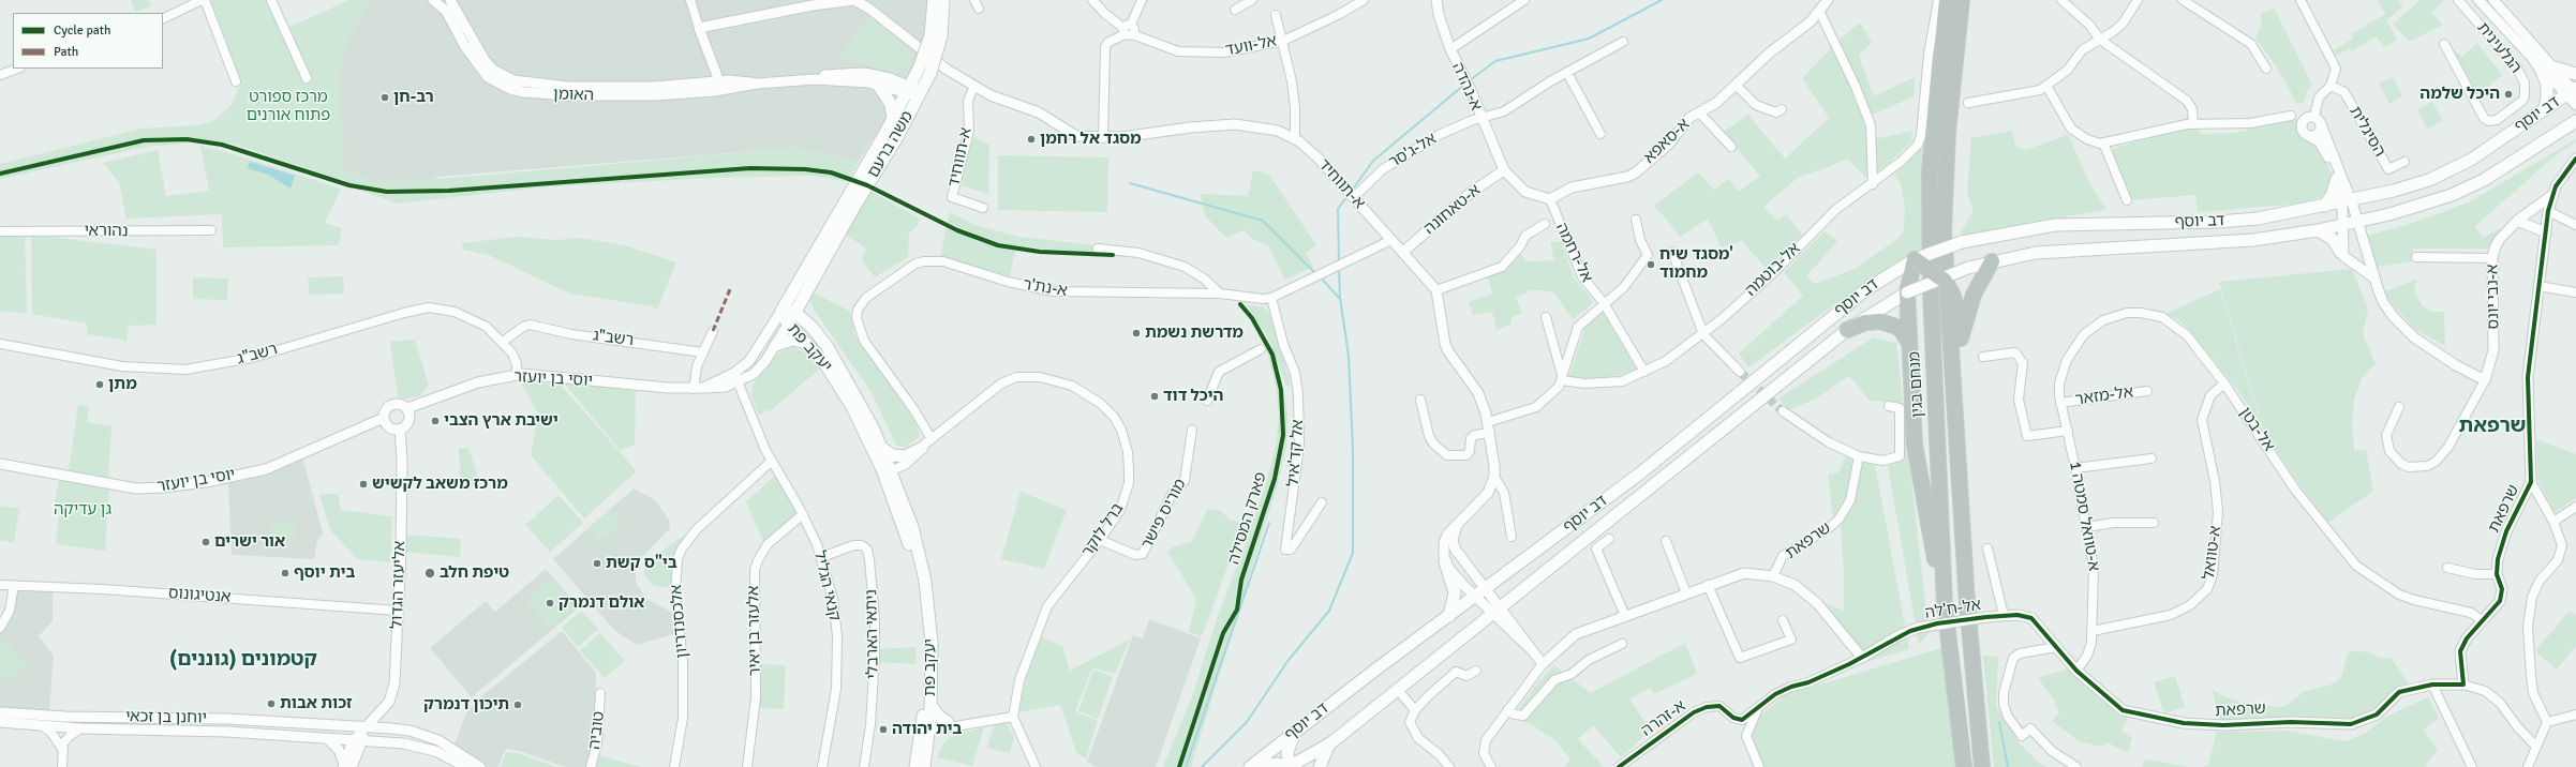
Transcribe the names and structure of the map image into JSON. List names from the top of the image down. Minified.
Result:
{"streets":{"highway":["מנחם בגין"],"main road":["דב יוסף","משה ברעם","יעקב פת"],"street":["אל-וועד","הגלעינית","א-נהדה","האומן","הסיגלית","א-סאפא","אל-ג'סר","א-תווחיד","א-טאחונה","נהוראי","אל-רחמה","אל-בוטמה","א-נת'ר","א-נבי יונס","רשב\"ג","יוסי בן יועזר","אל-מזאר","אל-בטן","אל קד'איל","שרפאת","מוריס פישר","א-טוואל סמטה 1","ברל לוקר","א-טוואל","אליעזר הגדול","קנאי הגליל","אנטיגונוס","אל-ח'לה","אלכסנדריון","אלעזר בן יאיר","ניתאי הארבלי","יוחנן בן זכאי","א-זהרה","טוביה"],"cycle path":["פארק המסילה"]},"crossings":[["א-נהדה","אל-ג'סר"],["א-נהדה","א-טאחונה"],["האומן","משה ברעם"],["א-סאפא","אל-רחמה"],["משה ברעם","יעקב פת"],["משה ברעם","יוסי בן יועזר"],["אל-ג'סר","א-תווחיד"],["א-תווחיד","א-טאחונה"],["א-תווחיד","א-נת'ר"],["אל-רחמה","אל-בוטמה"],["א-נת'ר","אל קד'איל"],["א-נת'ר","ברל לוקר"],["א-נבי יונס","שרפאת"],["רשב\"ג","יוסי בן יועזר"],["יעקב פת","יוסי בן יועזר"],["יעקב פת","ברל לוקר"],["יוסי בן יועזר","אליעזר הגדול"],["יוסי בן יועזר","קנאי הגליל"],["אל-מזאר","אל-בטן"],["אל-מזאר","א-טוואל סמטה 1"],["אל-בטן","שרפאת"],["אל-בטן","א-טוואל סמטה 1"],["אל-בטן","א-טוואל"],["שרפאת","אל-ח'לה"],["מוריס פישר","ברל לוקר"],["א-טוואל סמטה 1","א-טוואל"],["אליעזר הגדול","אנטיגונוס"],["אליעזר הגדול","יוחנן בן זכאי"],["קנאי הגליל","אלכסנדריון"],["קנאי הגליל","אלעזר בן יאיר"],["קנאי הגליל","ניתאי הארבלי"],["אל-ח'לה","א-זהרה"]],"districts":["שרפאת","קטמונים (גוננים)"],"parks":["מרכז ספורט פתוח אורנים","גן עדיקה"],"places":["היכל שלמה","רב-חן","מסגד אל רחמן","מסגד שיח' מחמוד","מדרשת נשמת","מתן","היכל דוד","ישיבת ארץ הצבי","מרכז משאב לקשיש","אור ישרים","בי\"ס קשת","בית יוסף","טיפת חלב","אולם דנמרק","זכות אבות","תיכון דנמרק","בית יהודה"],"legend":["Cycle path","Path"]}
